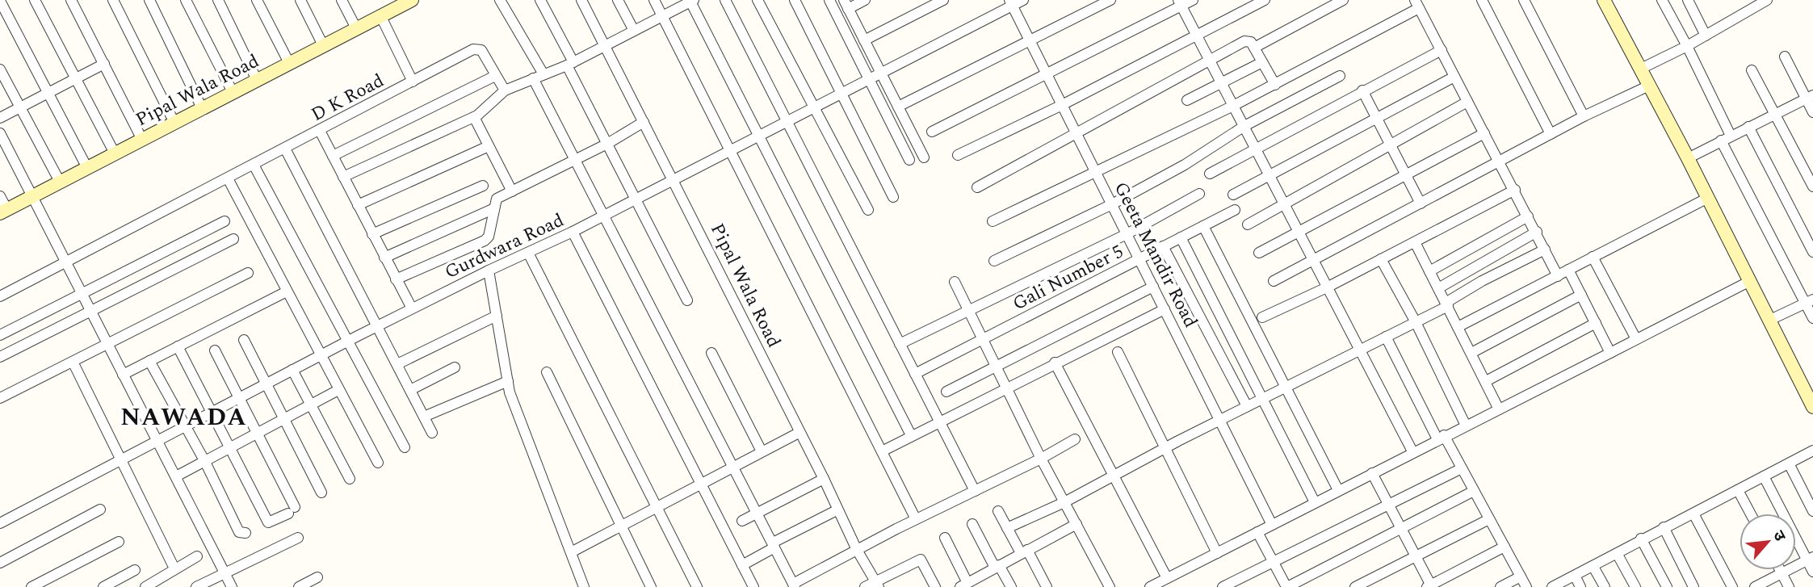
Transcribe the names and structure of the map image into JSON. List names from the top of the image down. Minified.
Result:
{"streets":{"street":["Pipal Wala Road","D K Road","Gurdwara Road","Geeta Mandir Road","Gali Number 5"]},"crossings":[["Pipal Wala Road","Gurdwara Road"],["Gurdwara Road","Geeta Mandir Road"],["Geeta Mandir Road","Gali Number 5"]],"districts":["NAWADA"],"north":"top right"}
